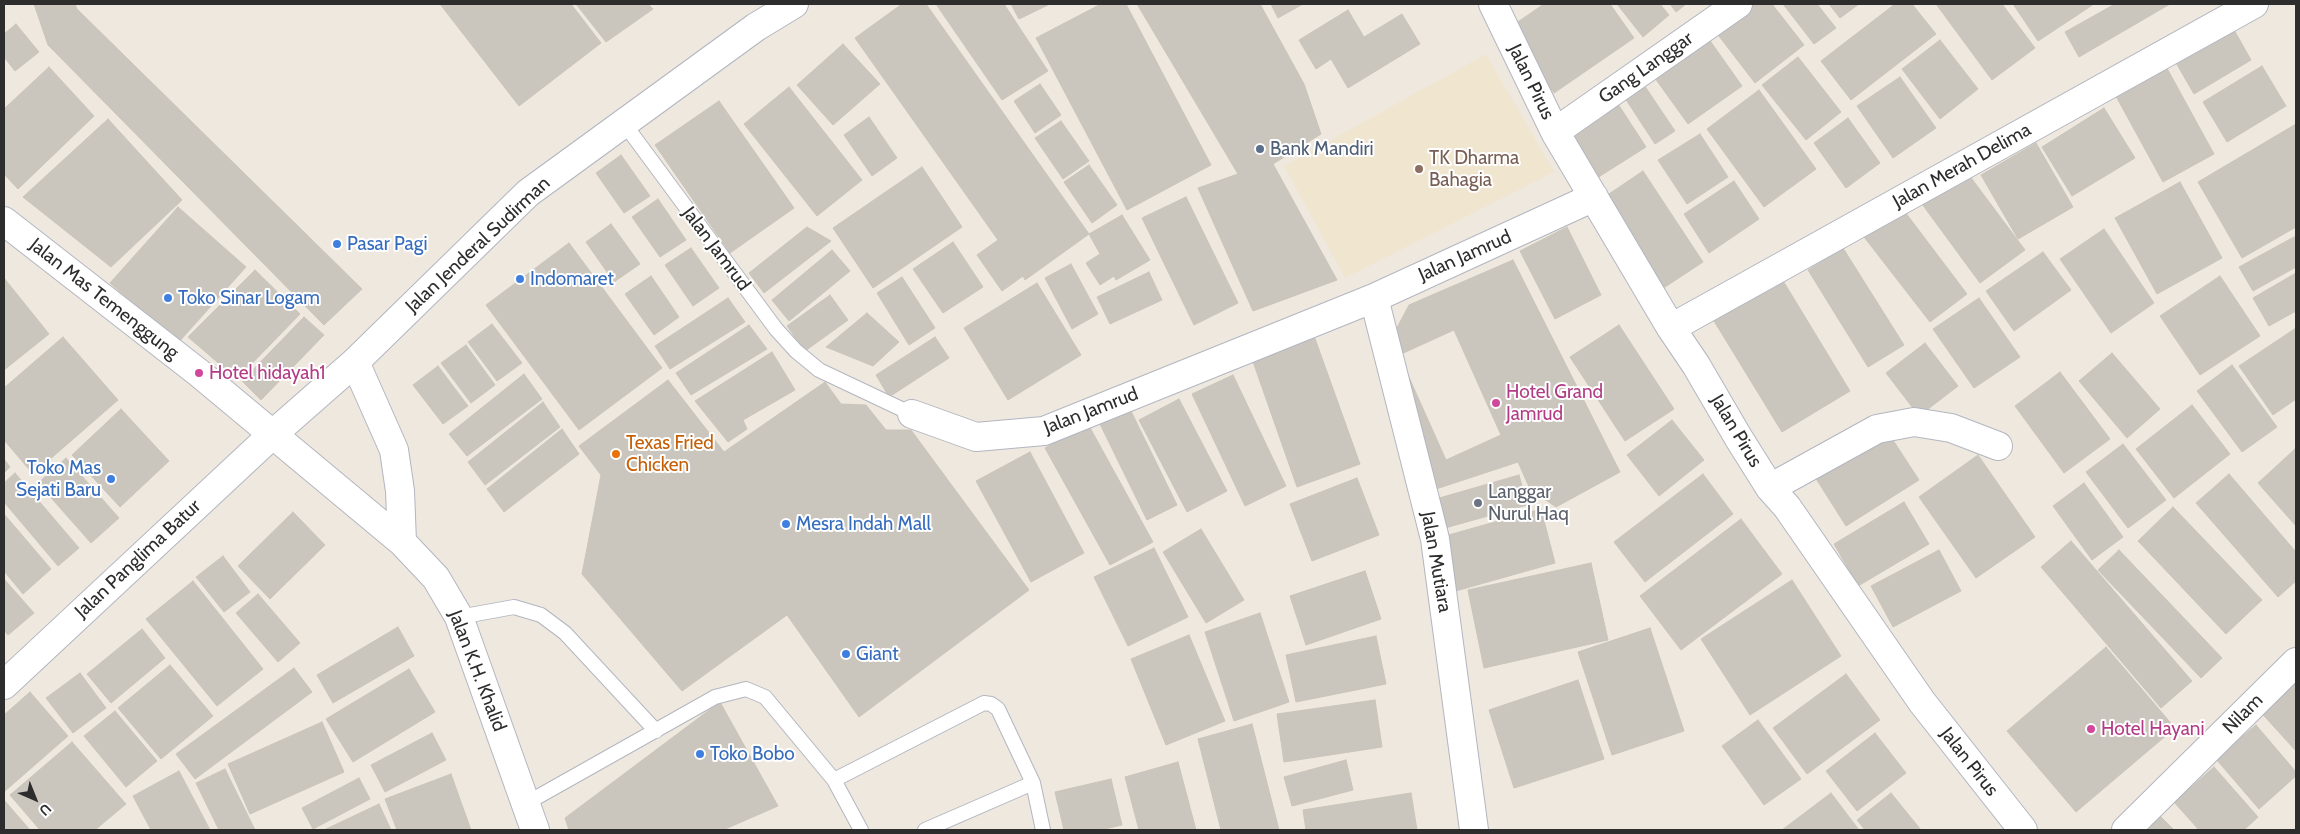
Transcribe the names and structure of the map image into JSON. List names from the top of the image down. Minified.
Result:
{"streets":{"street":["Gang Langgar","Jalan Pirus","Jalan Merah Delima","Jalan Jenderal Sudirman","Jalan Jamrud","Jalan Mas Temenggung","Jalan Panglima Batur","Jalan Mutiara","Jalan K.H. Khalid","Nilam"]},"crossings":[["Gang Langgar","Jalan Pirus"],["Jalan Pirus","Jalan Merah Delima"],["Jalan Pirus","Jalan Jamrud"],["Jalan Jenderal Sudirman","Jalan Jamrud"],["Jalan Jenderal Sudirman","Jalan Mas Temenggung"],["Jalan Jenderal Sudirman","Jalan Panglima Batur"],["Jalan Jenderal Sudirman","Jalan K.H. Khalid"],["Jalan Jamrud","Jalan Mutiara"],["Jalan Mas Temenggung","Jalan Panglima Batur"],["Jalan Mas Temenggung","Jalan K.H. Khalid"],["Jalan Panglima Batur","Jalan K.H. Khalid"]],"places":["Bank Mandiri","TK Dharma Bahagia","Pasar Pagi","Indomaret","Toko Sinar Logam","Hotel hidayah1","Hotel Grand Jamrud","Texas Fried Chicken","Toko Mas Sejati Baru","Langgar Nurul Haq","Mesra Indah Mall","Giant","Hotel Hayani","Toko Bobo"],"north":"bottom right"}
